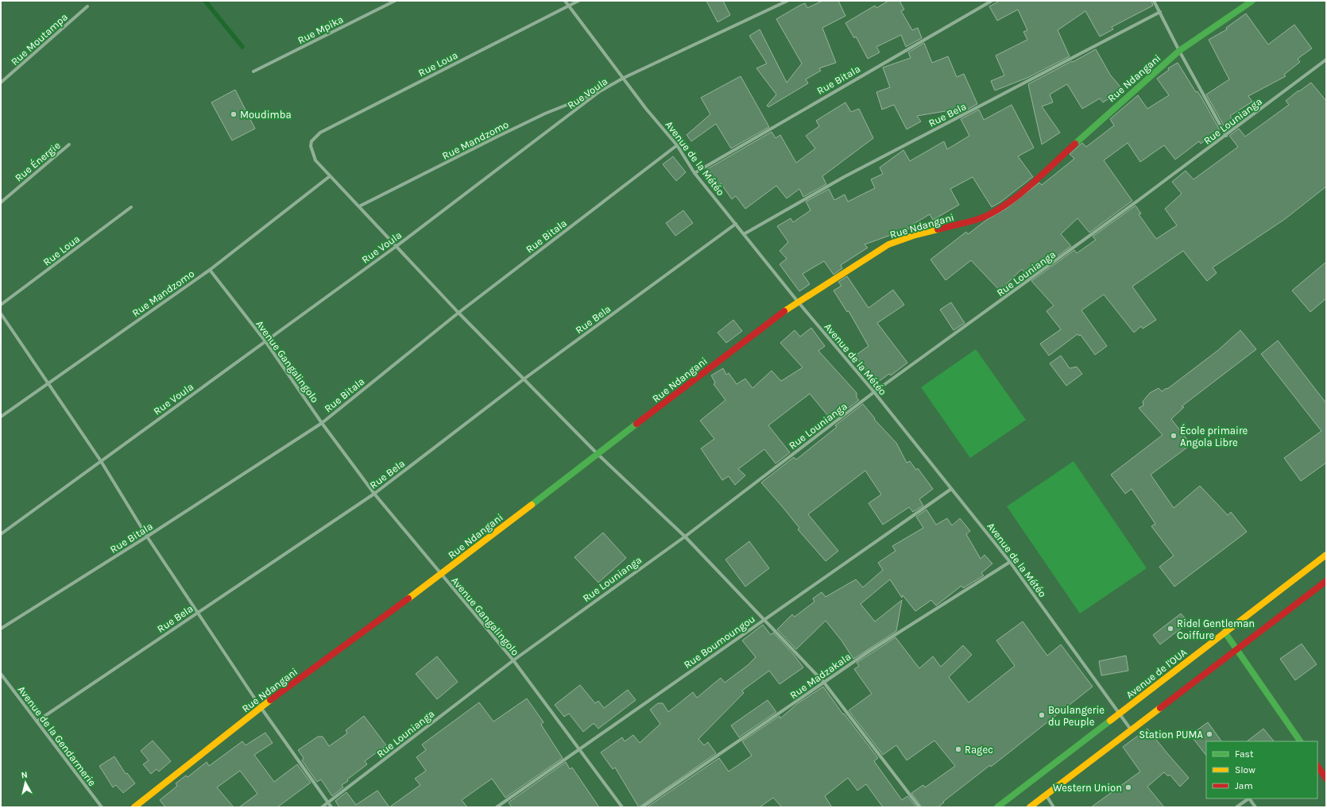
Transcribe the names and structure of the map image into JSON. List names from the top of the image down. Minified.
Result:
{"streets":{"street":["Rue Mpika","Rue Moutampa","Rue Loua","Rue Ndangani","Rue Bitala","Rue Voula","Rue Bela","Rue Lounianga","Rue Mandzomo","Avenue de la Météo","Rue Énergie","Avenue Gangalingolo","Rue Boumoungou","Avenue de l'OUA","Rue Madzakala","Avenue de la Gendarmerie"]},"crossings":[["Rue Loua","Rue Mandzomo"],["Rue Loua","Avenue de la Météo"],["Rue Ndangani","Avenue de la Météo"],["Rue Ndangani","Avenue Gangalingolo"],["Rue Bitala","Avenue de la Météo"],["Rue Bitala","Avenue Gangalingolo"],["Rue Voula","Rue Mandzomo"],["Rue Voula","Avenue de la Météo"],["Rue Voula","Avenue Gangalingolo"],["Rue Bela","Avenue de la Météo"],["Rue Bela","Avenue Gangalingolo"],["Rue Bela","Avenue de la Gendarmerie"],["Rue Lounianga","Avenue de la Météo"],["Rue Lounianga","Avenue Gangalingolo"],["Rue Mandzomo","Avenue Gangalingolo"],["Avenue de la Météo","Rue Boumoungou"],["Avenue de la Météo","Avenue de l'OUA"],["Avenue de la Météo","Rue Madzakala"],["Avenue Gangalingolo","Rue Boumoungou"]],"places":["Moudimba","École primaire Angola Libre","Ridel Gentleman Coiffure","Boulangerie du Peuple","Station PUMA","Ragec","Western Union"],"legend":["Fast","Slow","Jam"],"north":"top"}
